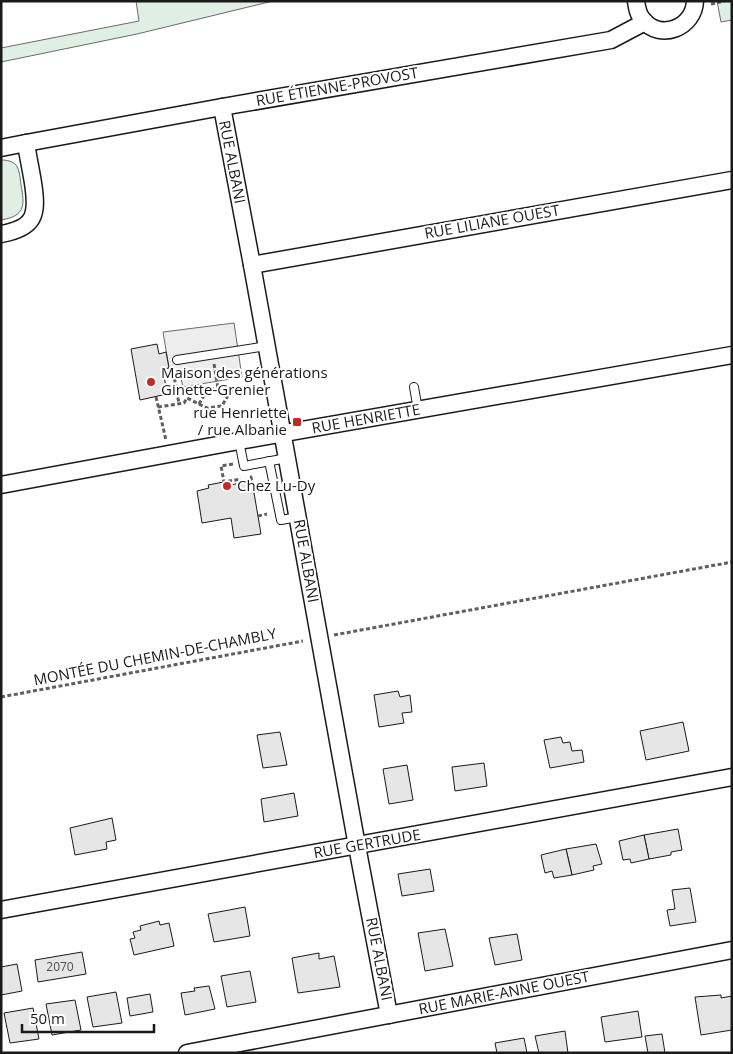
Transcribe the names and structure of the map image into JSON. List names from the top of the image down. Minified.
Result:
{"streets":{"street":["RUE ÉTIENNE-PROVOST","RUE ALBANI","RUE LILIANE OUEST","RUE HENRIETTE","RUE GERTRUDE","RUE MARIE-ANNE OUEST"],"path":["MONTÉE DU CHEMIN-DE-CHAMBLY"]},"crossings":[["RUE ÉTIENNE-PROVOST","RUE ALBANI"],["RUE ALBANI","RUE LILIANE OUEST"],["RUE ALBANI","RUE HENRIETTE"],["RUE ALBANI","RUE GERTRUDE"],["RUE ALBANI","RUE MARIE-ANNE OUEST"]],"places":{"other":["Maison des générations Ginette-Grenier","Chez Lu-Dy"],"transit":["rue Henriette / rue Albanie"]},"house_numbers":["2070"],"scale_bar":"50 m"}
